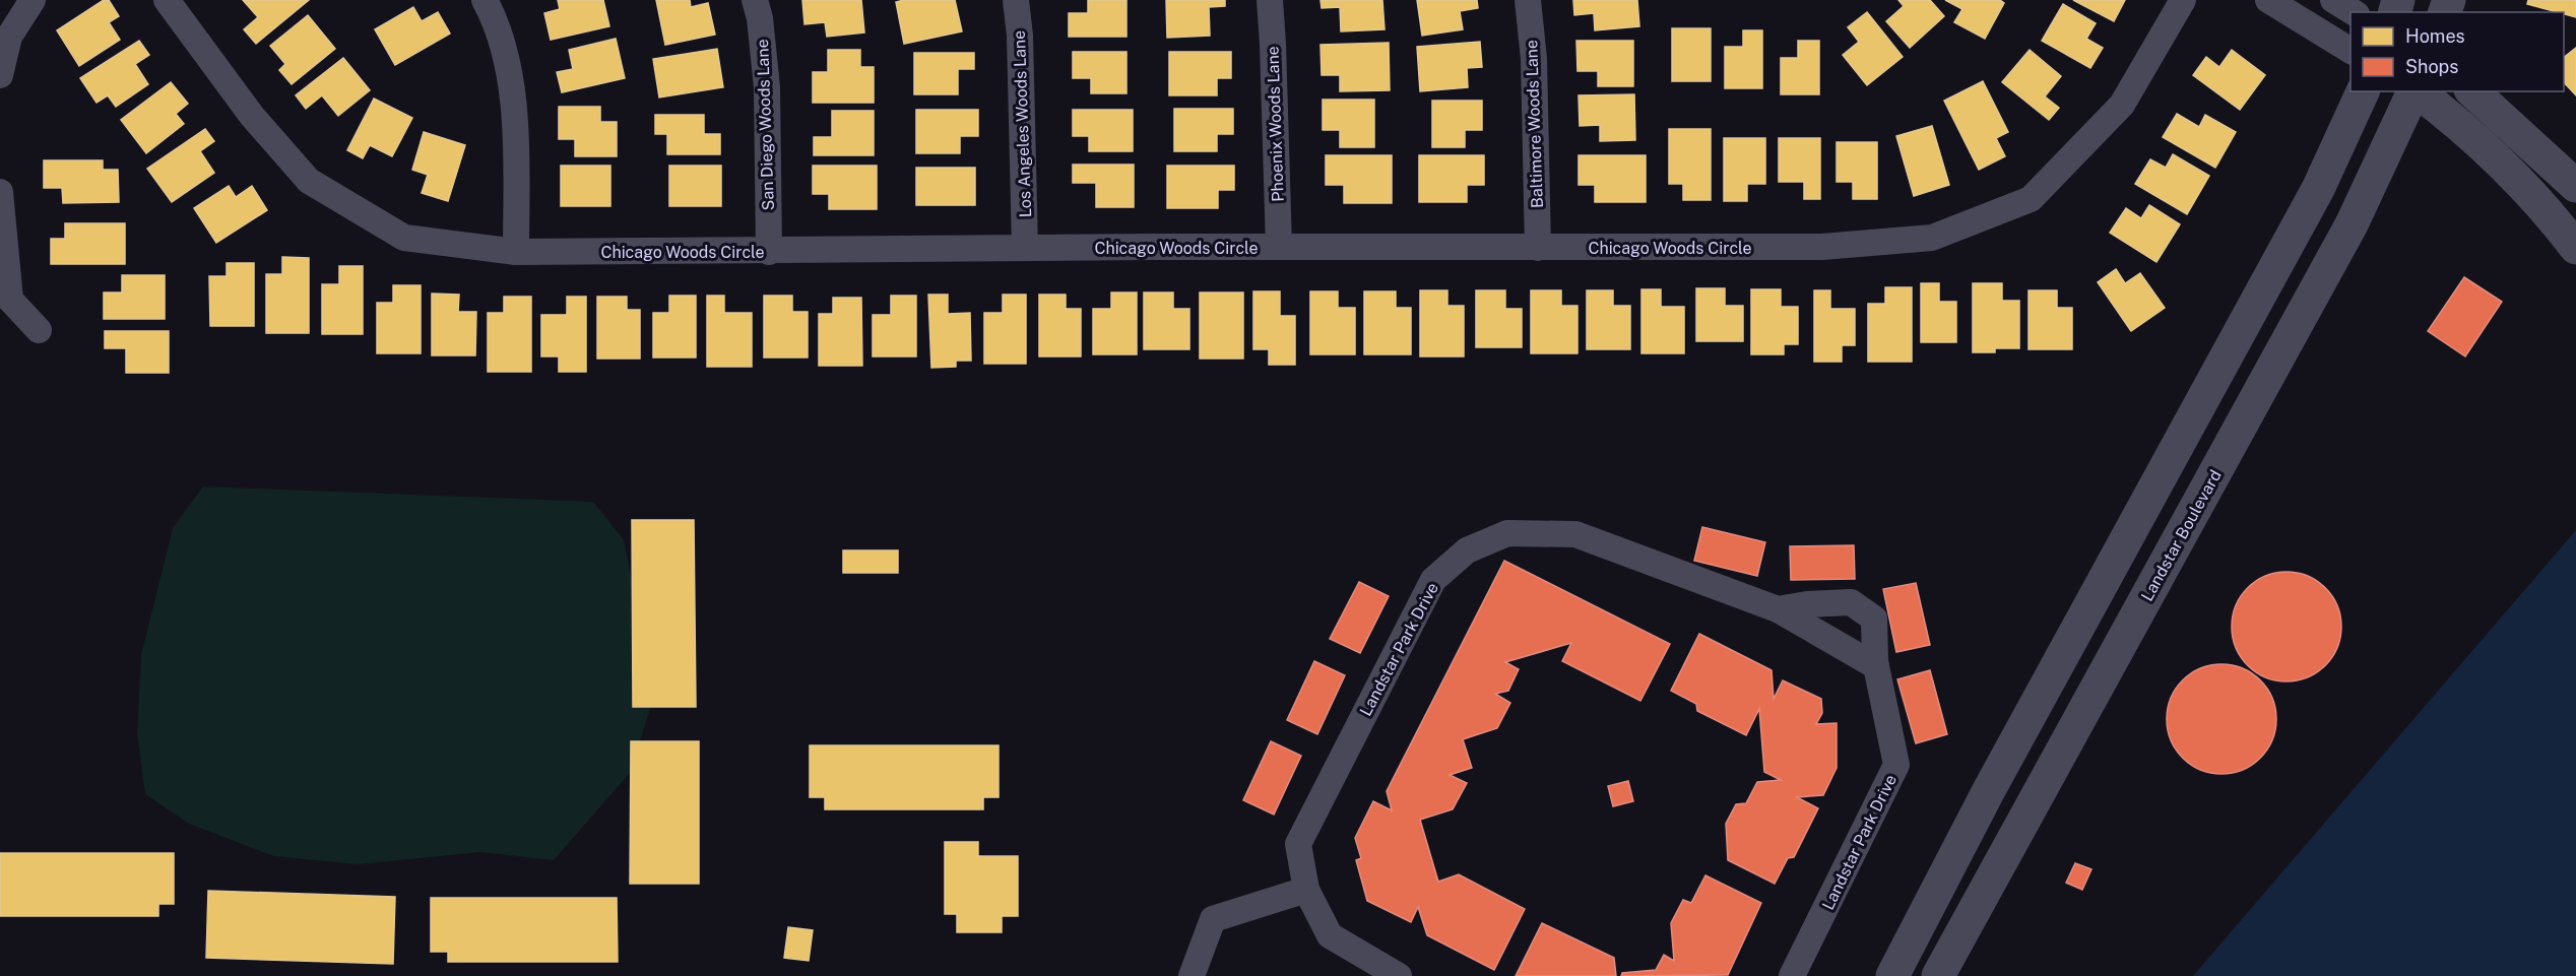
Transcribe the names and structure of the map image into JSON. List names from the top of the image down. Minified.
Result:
{"streets":{"street":["Los Angeles Woods Lane","Phoenix Woods Lane","Baltimore Woods Lane","San Diego Woods Lane","Chicago Woods Circle","Landstar Boulevard","Landstar Park Drive"]},"crossings":[["Los Angeles Woods Lane","Chicago Woods Circle"],["Phoenix Woods Lane","Chicago Woods Circle"],["Baltimore Woods Lane","Chicago Woods Circle"],["San Diego Woods Lane","Chicago Woods Circle"]],"legend":["Homes","Shops"]}
